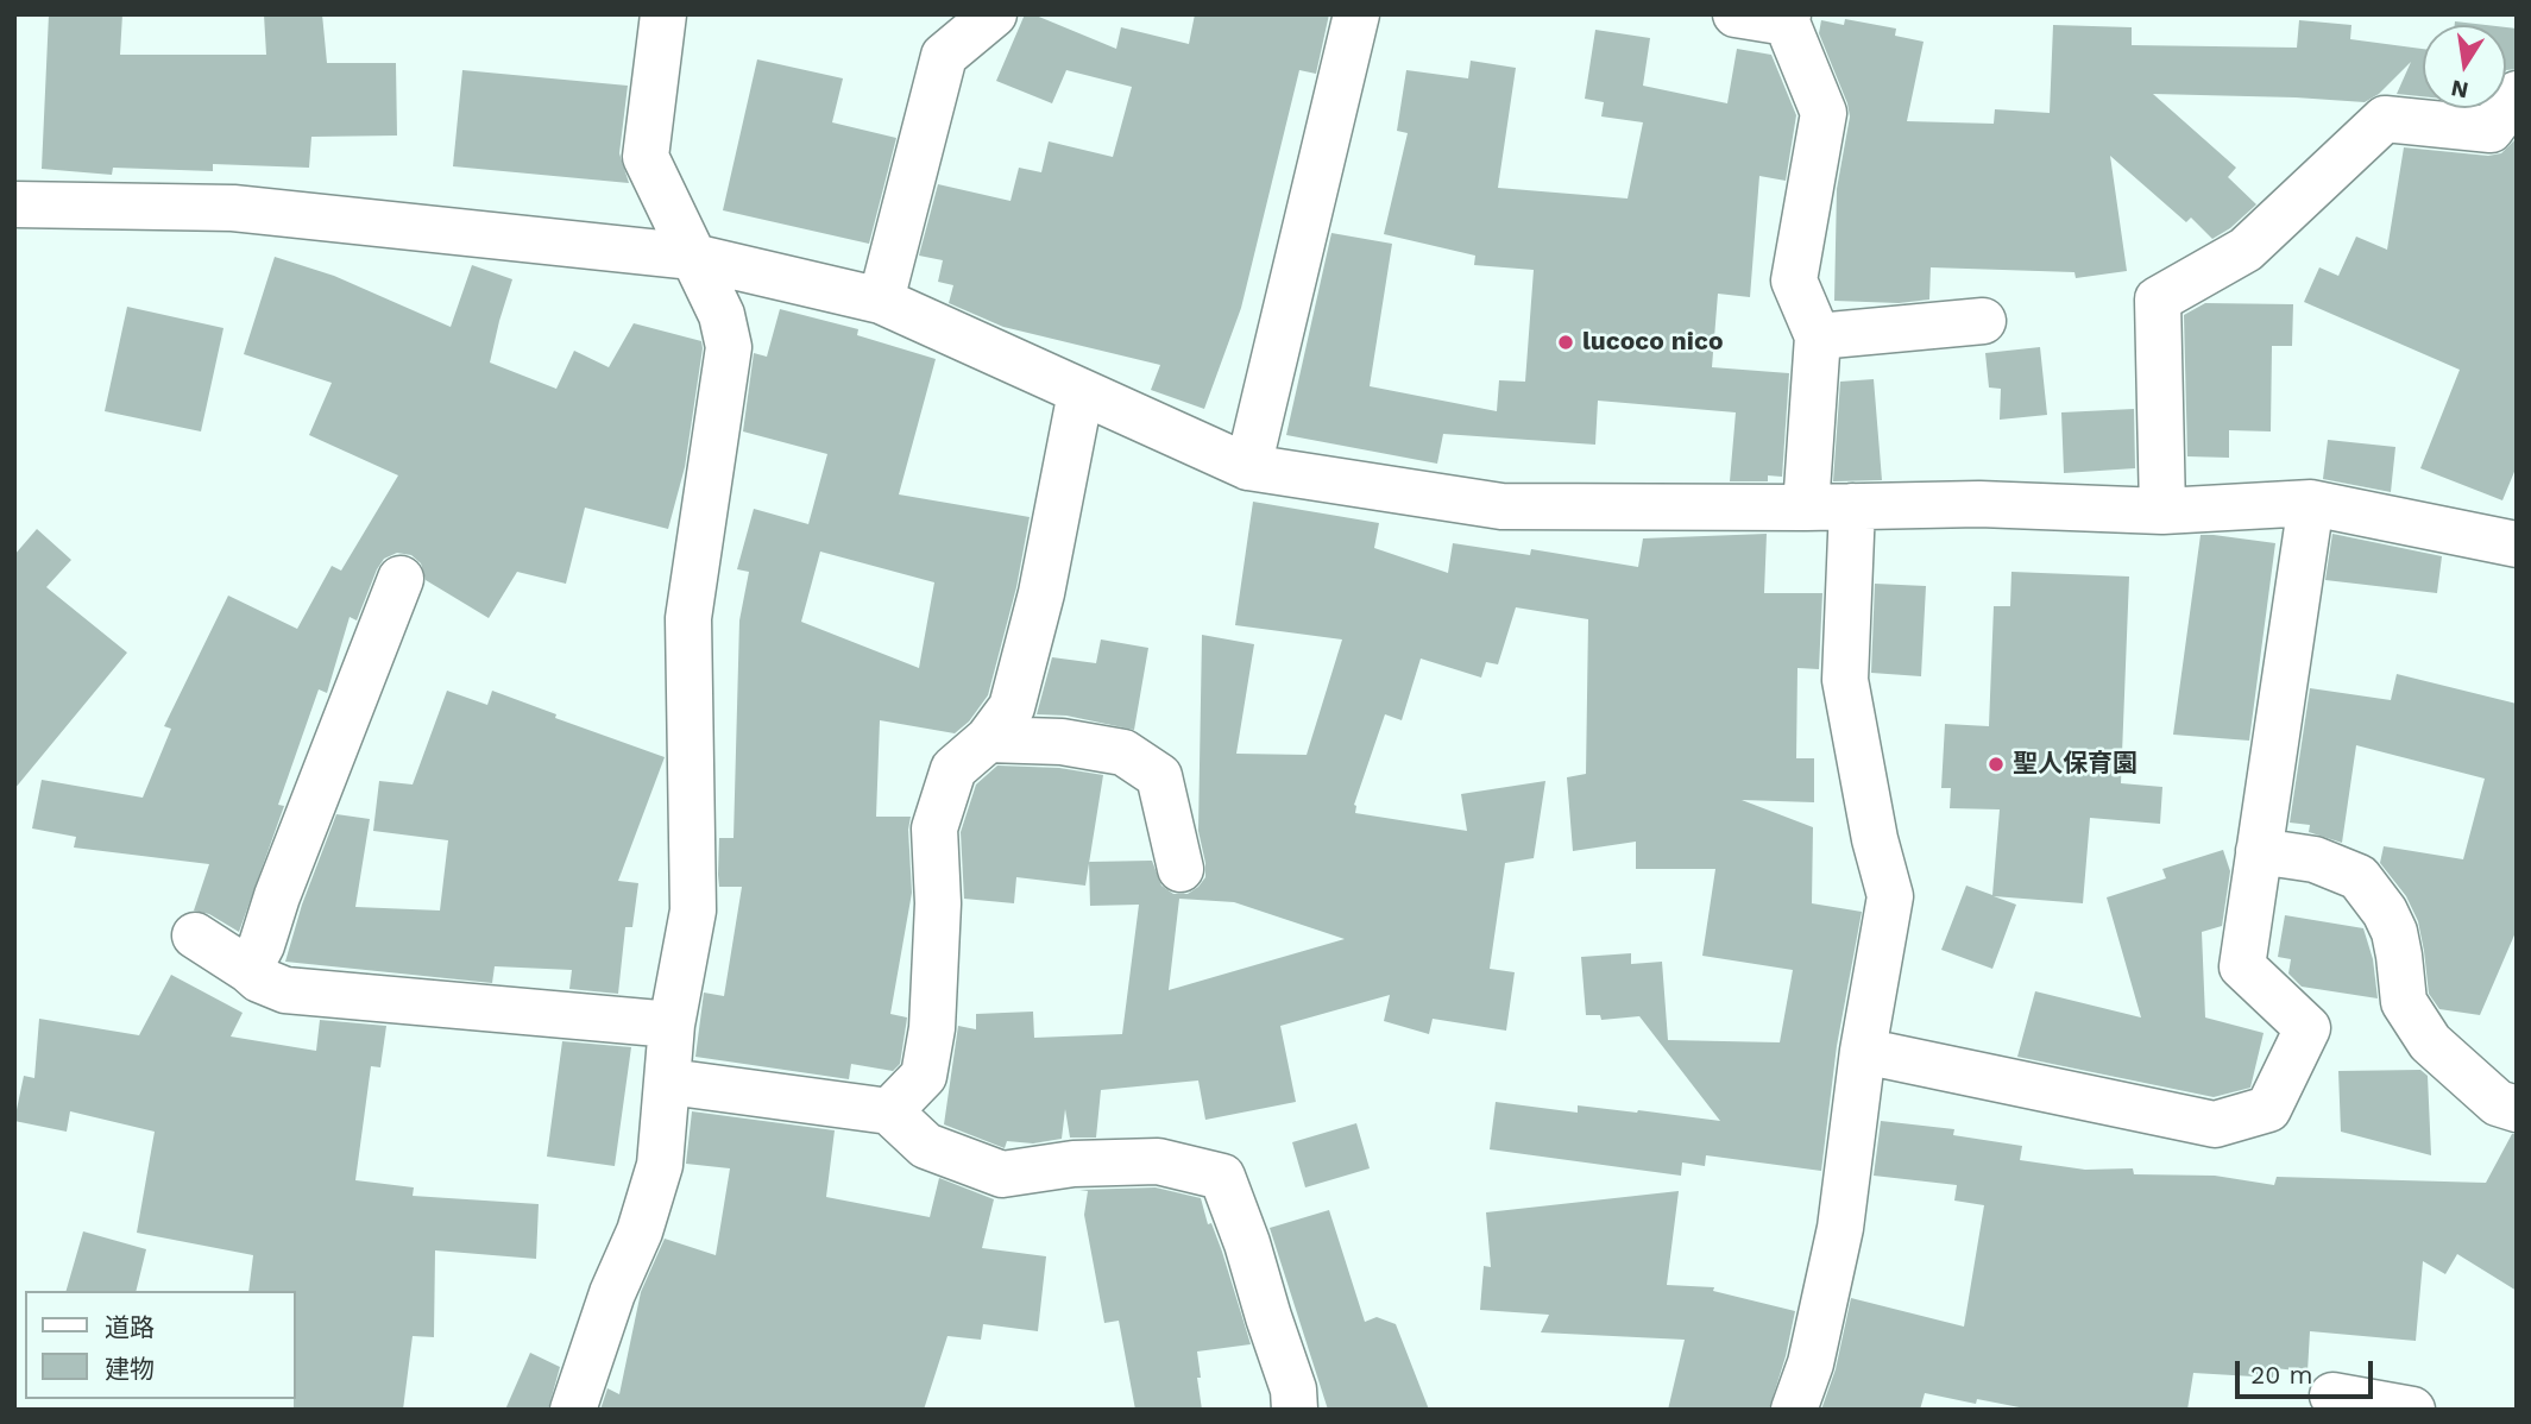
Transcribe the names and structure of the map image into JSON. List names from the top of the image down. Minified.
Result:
{"places":["lucoco nico","聖人保育園"],"legend":["道路","建物"],"scale_bar":"20 m","north":"bottom"}
